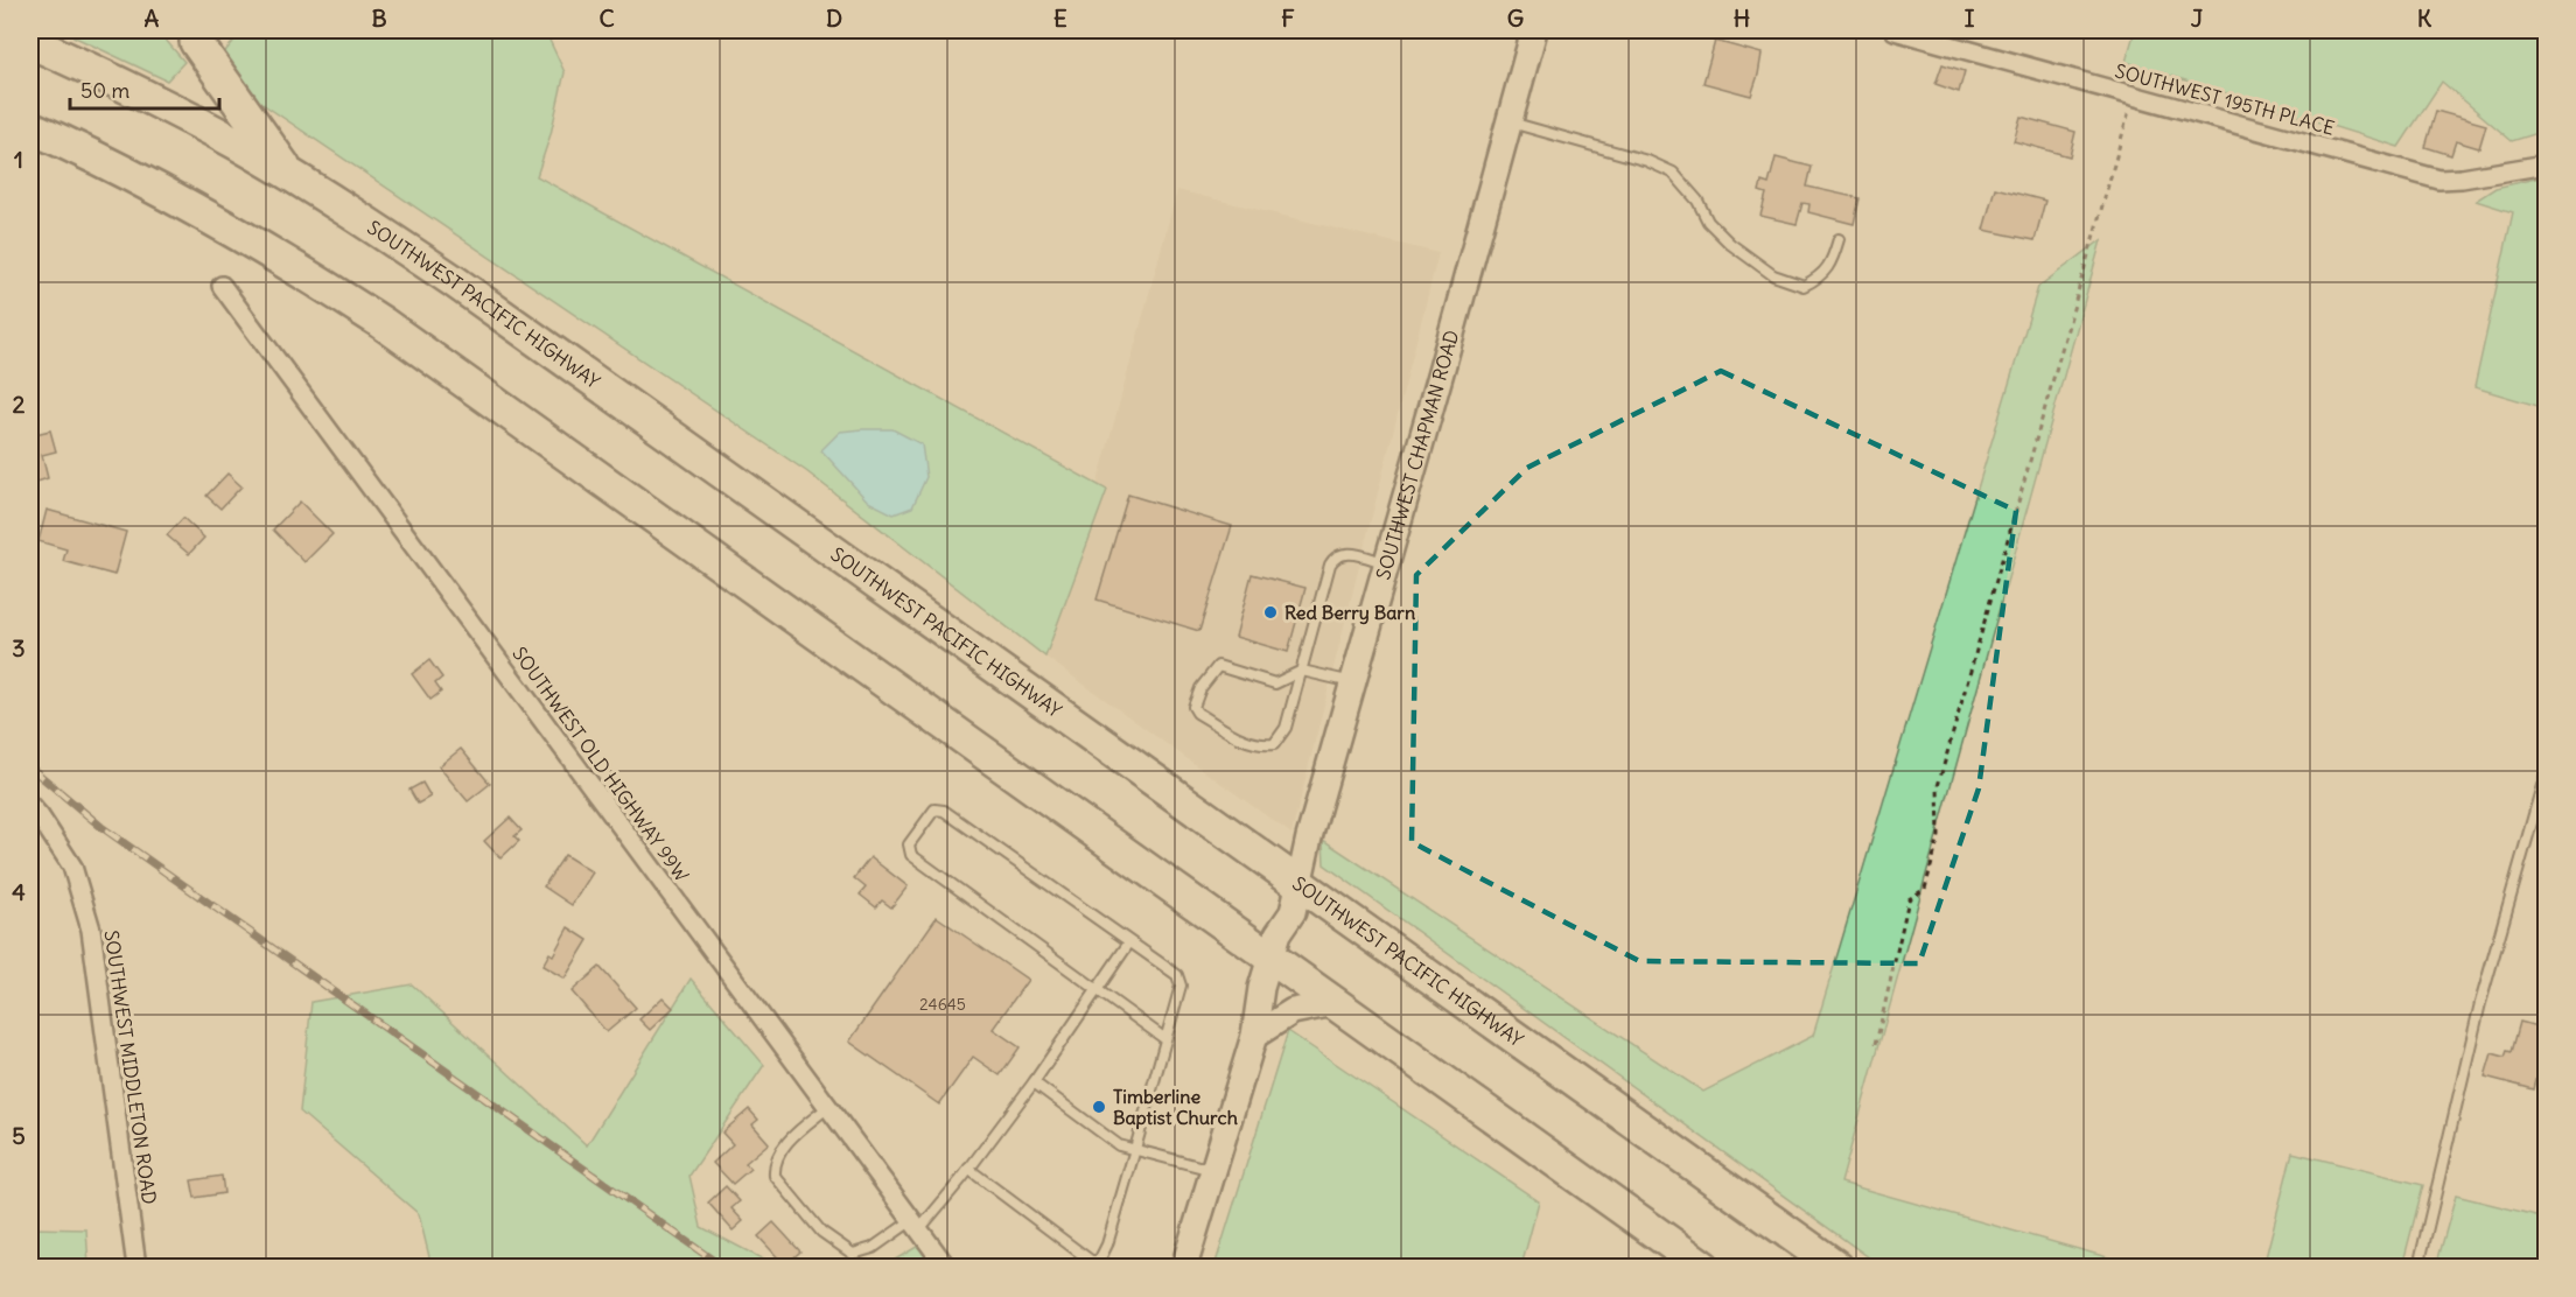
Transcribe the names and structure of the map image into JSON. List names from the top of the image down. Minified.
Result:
{"streets":{"highway":["SOUTHWEST PACIFIC HIGHWAY"],"street":["SOUTHWEST 195TH PLACE","SOUTHWEST CHAPMAN ROAD","SOUTHWEST OLD HIGHWAY 99W","SOUTHWEST MIDDLETON ROAD"]},"crossings":[["SOUTHWEST PACIFIC HIGHWAY","SOUTHWEST CHAPMAN ROAD"]],"places":["Red Berry Barn","Timberline Baptist Church"],"house_numbers":["24645"],"scale_bar":"50 m","grid":{"columns":["A","B","C","D","E","F","G","H","I","J","K"],"rows":["1","2","3","4","5"]}}
